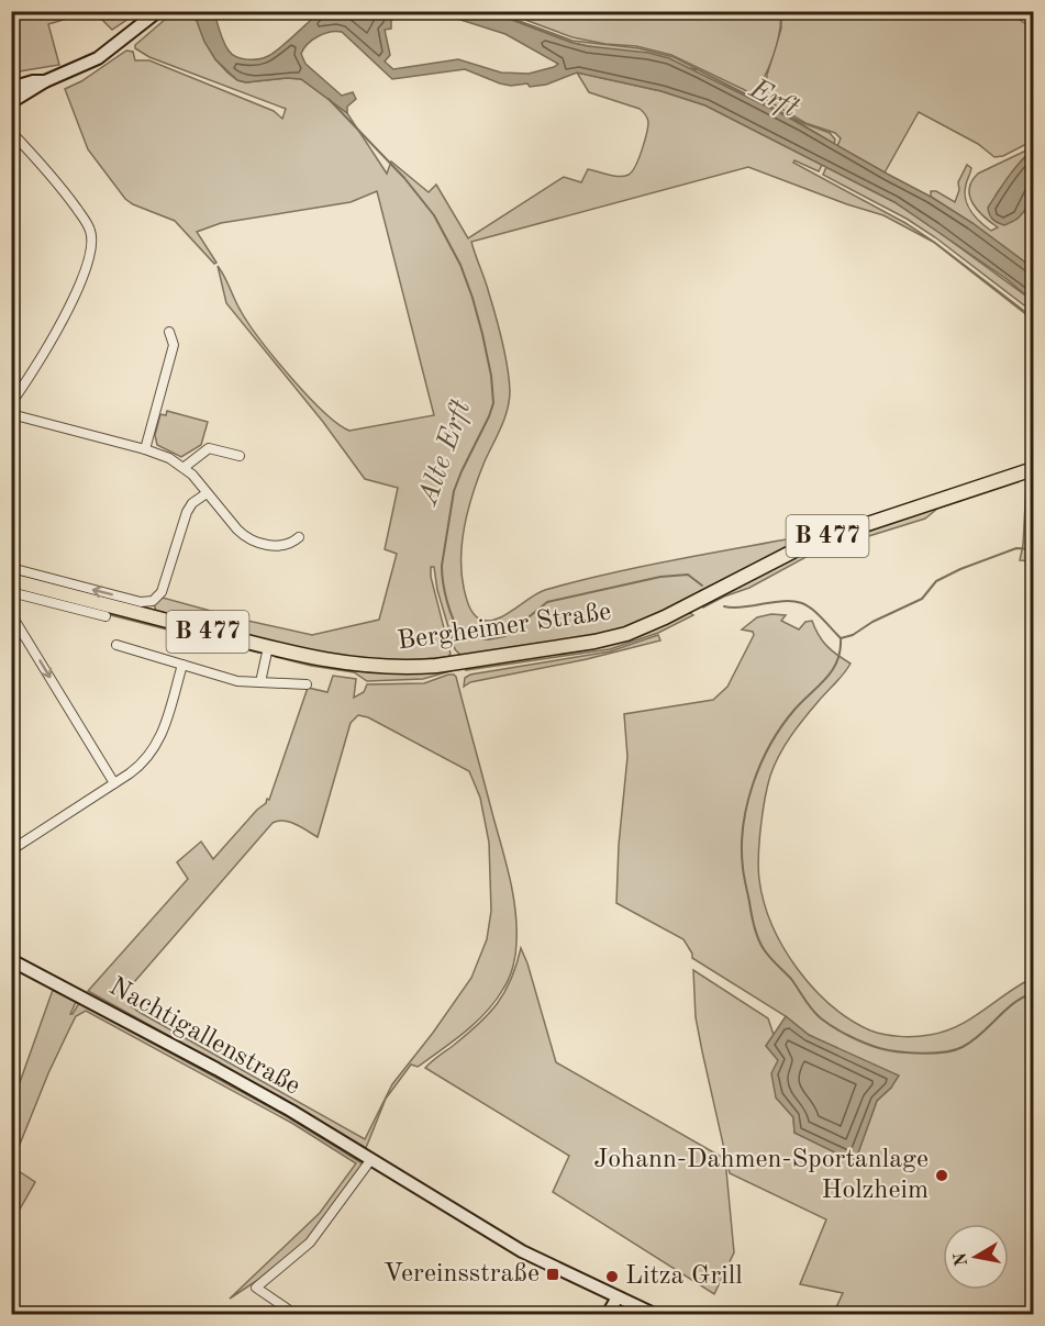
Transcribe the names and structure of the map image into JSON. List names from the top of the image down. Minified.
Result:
{"streets":{"main road":["B 477","Bergheimer Straße","Nachtigallenstraße"]},"water":["Erft","Alte Erft"],"places":{"other":["Johann-Dahmen-Sportanlage Holzheim","Litza Grill"],"transit":["Vereinsstraße"]},"north":"left"}
